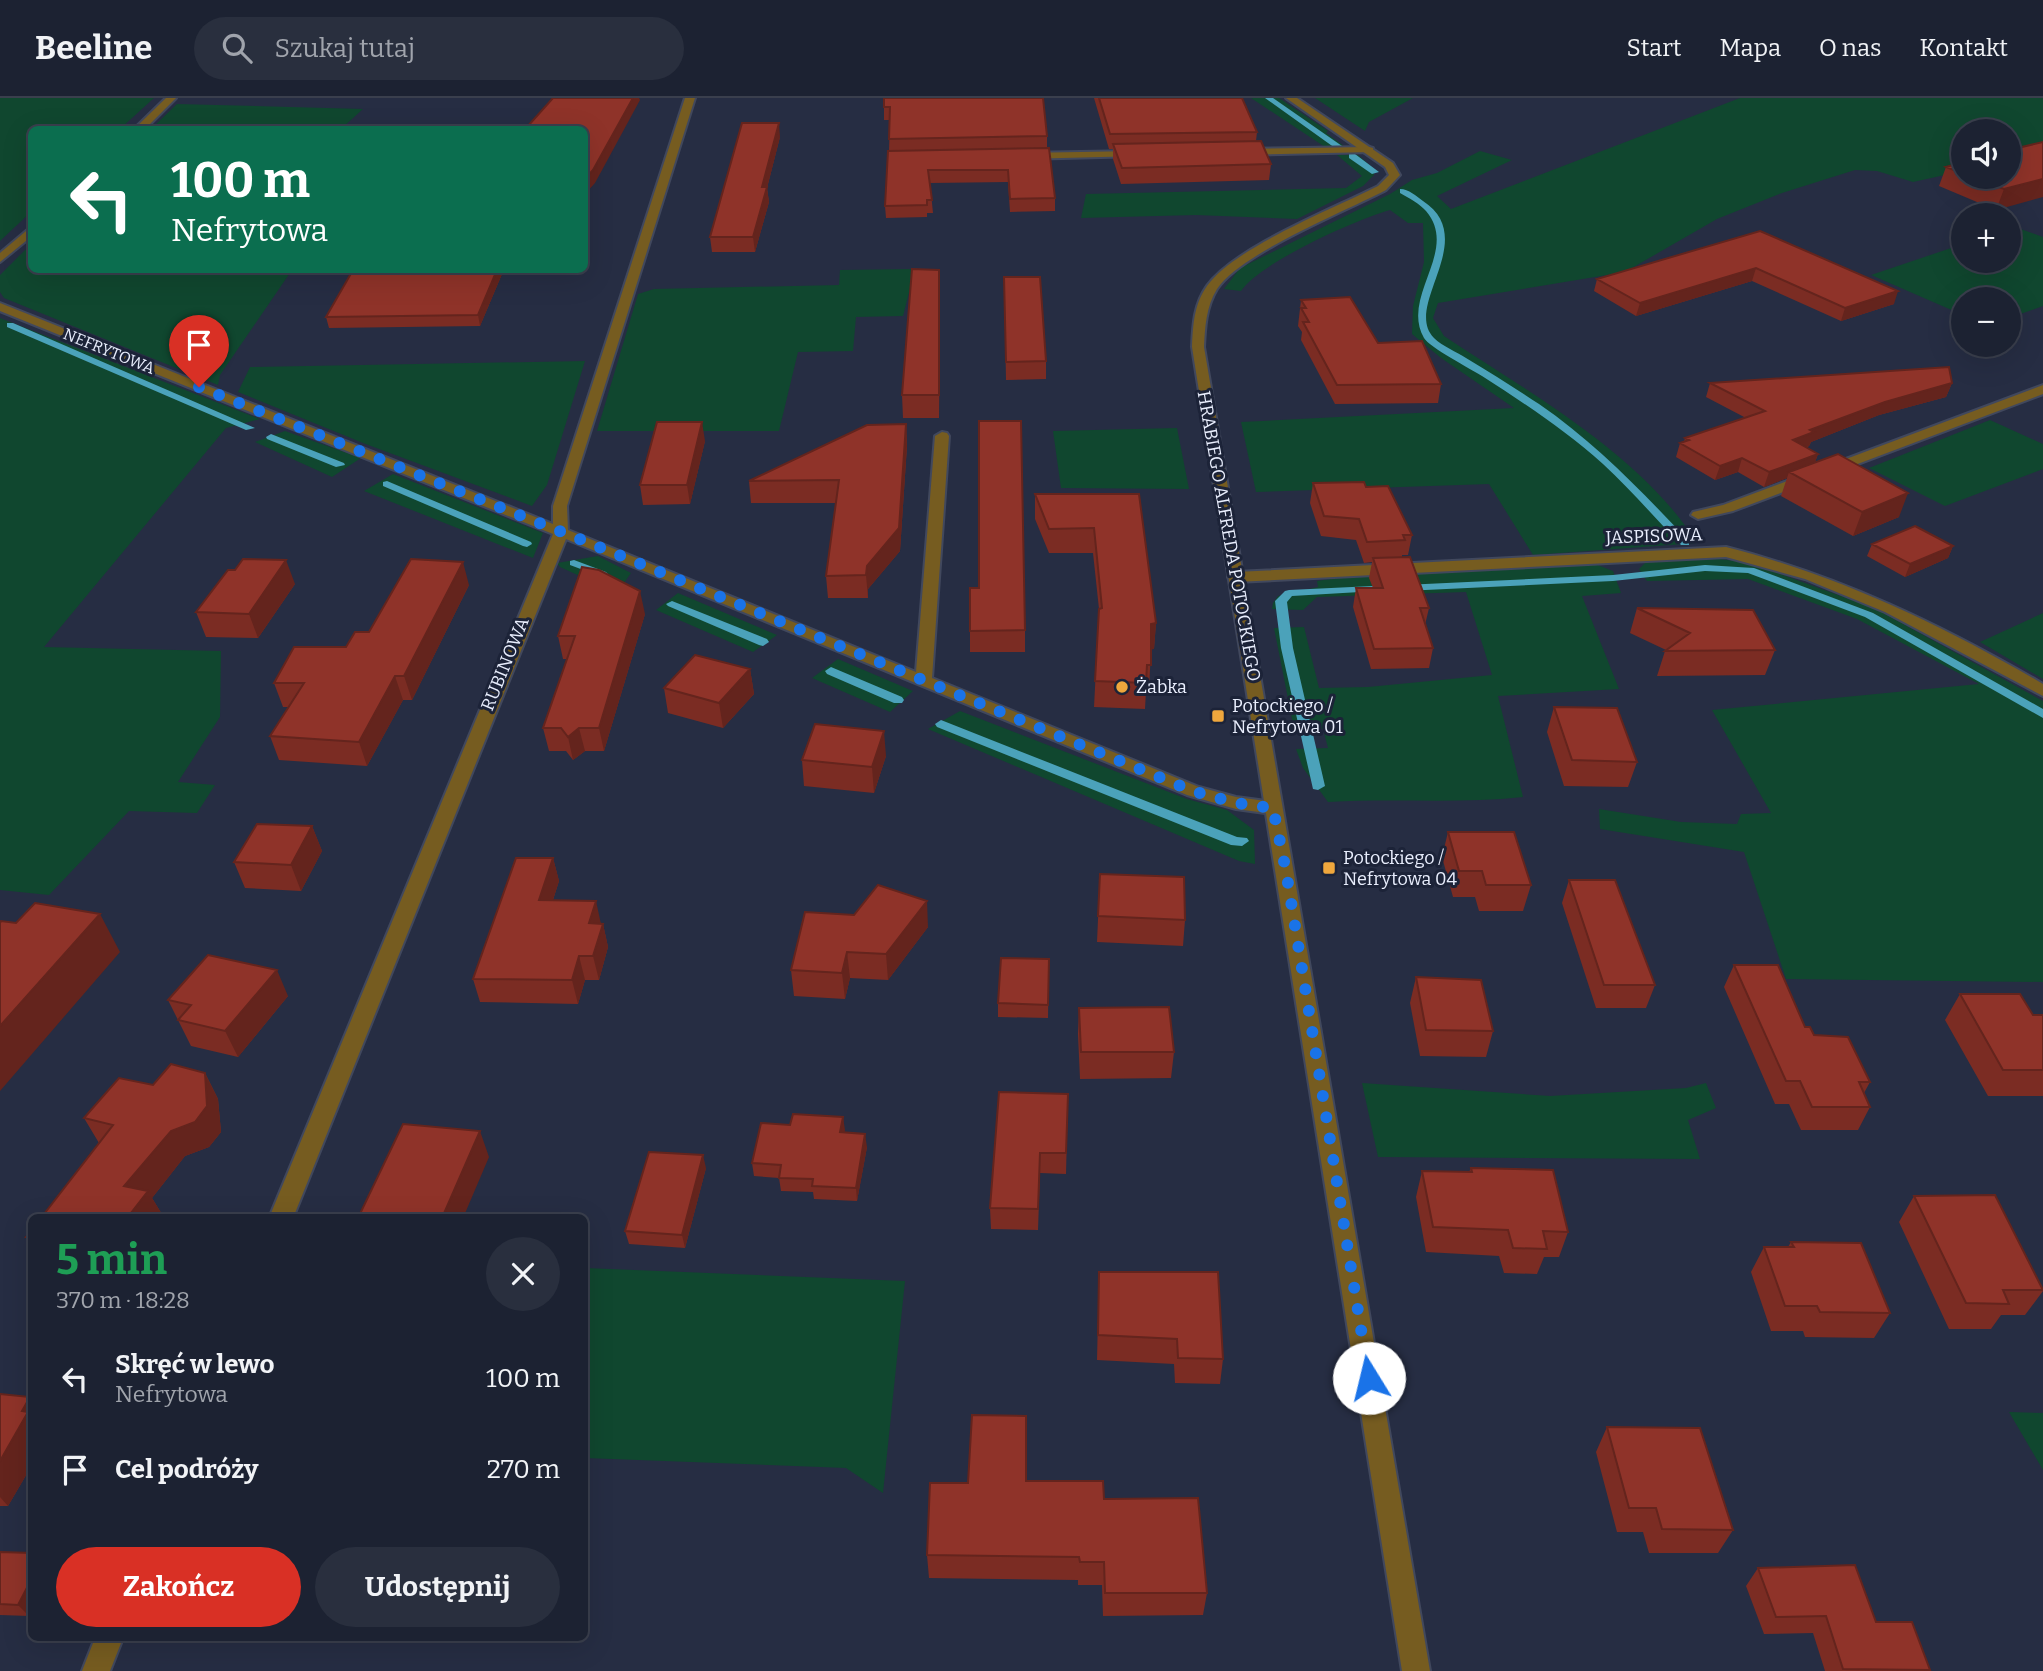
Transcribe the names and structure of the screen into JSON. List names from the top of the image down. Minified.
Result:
{"streets":{"street":["NEFRYTOWA","HRABIEGO ALFREDA POTOCKIEGO","JASPISOWA","RUBINOWA"]},"crossings":[["NEFRYTOWA","HRABIEGO ALFREDA POTOCKIEGO"],["NEFRYTOWA","RUBINOWA"],["HRABIEGO ALFREDA POTOCKIEGO","JASPISOWA"]],"places":{"other":["Żabka"],"transit":["Potockiego / Nefrytowa 01","Potockiego / Nefrytowa 04"]},"page":{"header":"Beeline","search":"Szukaj tutaj","nav":["Start","Mapa","O nas","Kontakt"],"map_buttons":["+","−"],"turn":["100 m","Nefrytowa"],"heading":["5 min","370 m · 18:28"],"list":[{"name":"Skręć w lewo","note":"Nefrytowa","value":"100 m"},{"name":"Cel podróży","value":"270 m"}],"buttons":["Zakończ","Udostępnij"]}}
